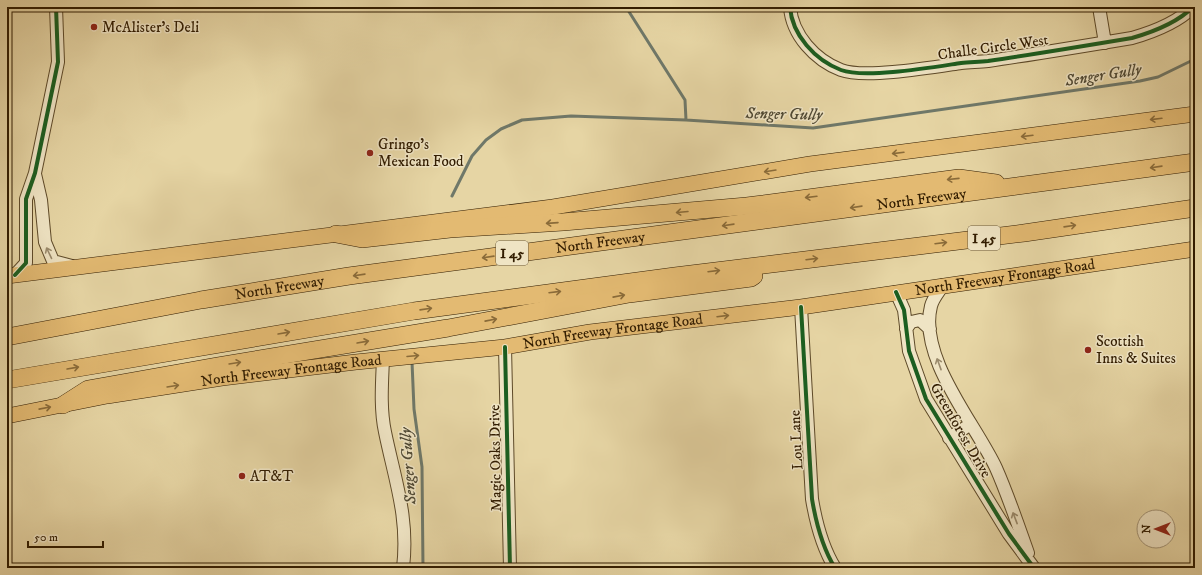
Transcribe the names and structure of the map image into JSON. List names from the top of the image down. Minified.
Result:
{"streets":{"highway":["North Freeway","I 45"],"main road":["North Freeway Frontage Road"],"street":["Challe Circle West","Greenforest Drive","Lou Lane","Magic Oaks Drive"]},"crossings":[["North Freeway Frontage Road","Greenforest Drive"],["North Freeway Frontage Road","Lou Lane"],["North Freeway Frontage Road","Magic Oaks Drive"]],"water":["Senger Gully"],"places":["McAlister's Deli","Gringo's Mexican Food","Scottish Inns & Suites","AT&T"],"scale_bar":"50 m","north":"left"}
